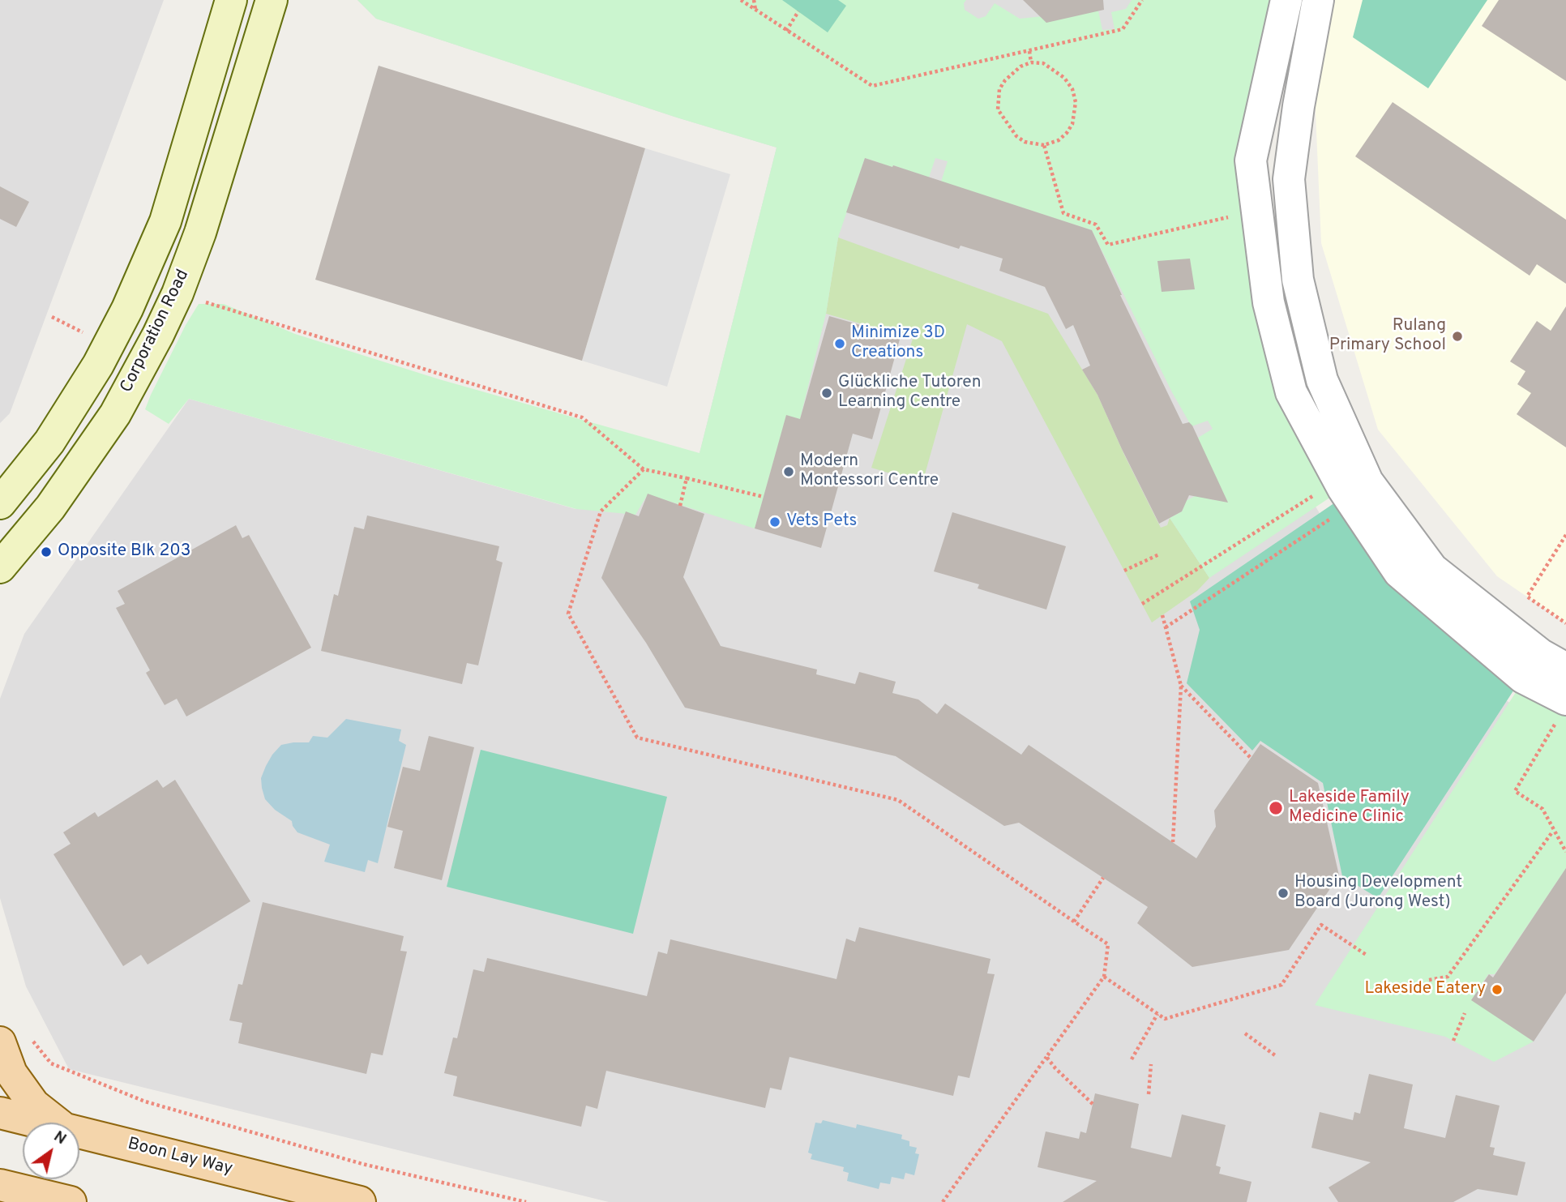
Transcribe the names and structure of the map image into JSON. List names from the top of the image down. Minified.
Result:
{"streets":{"main road":["Corporation Road","Boon Lay Way"]},"places":["Rulang Primary School","Minimize 3D Creations","Glückliche Tutoren Learning Centre","Modern Montessori Centre","Vets Pets","Opposite Blk 203","Lakeside Family Medicine Clinic","Housing Development Board (Jurong West)","Lakeside Eatery"],"north":"top right"}
